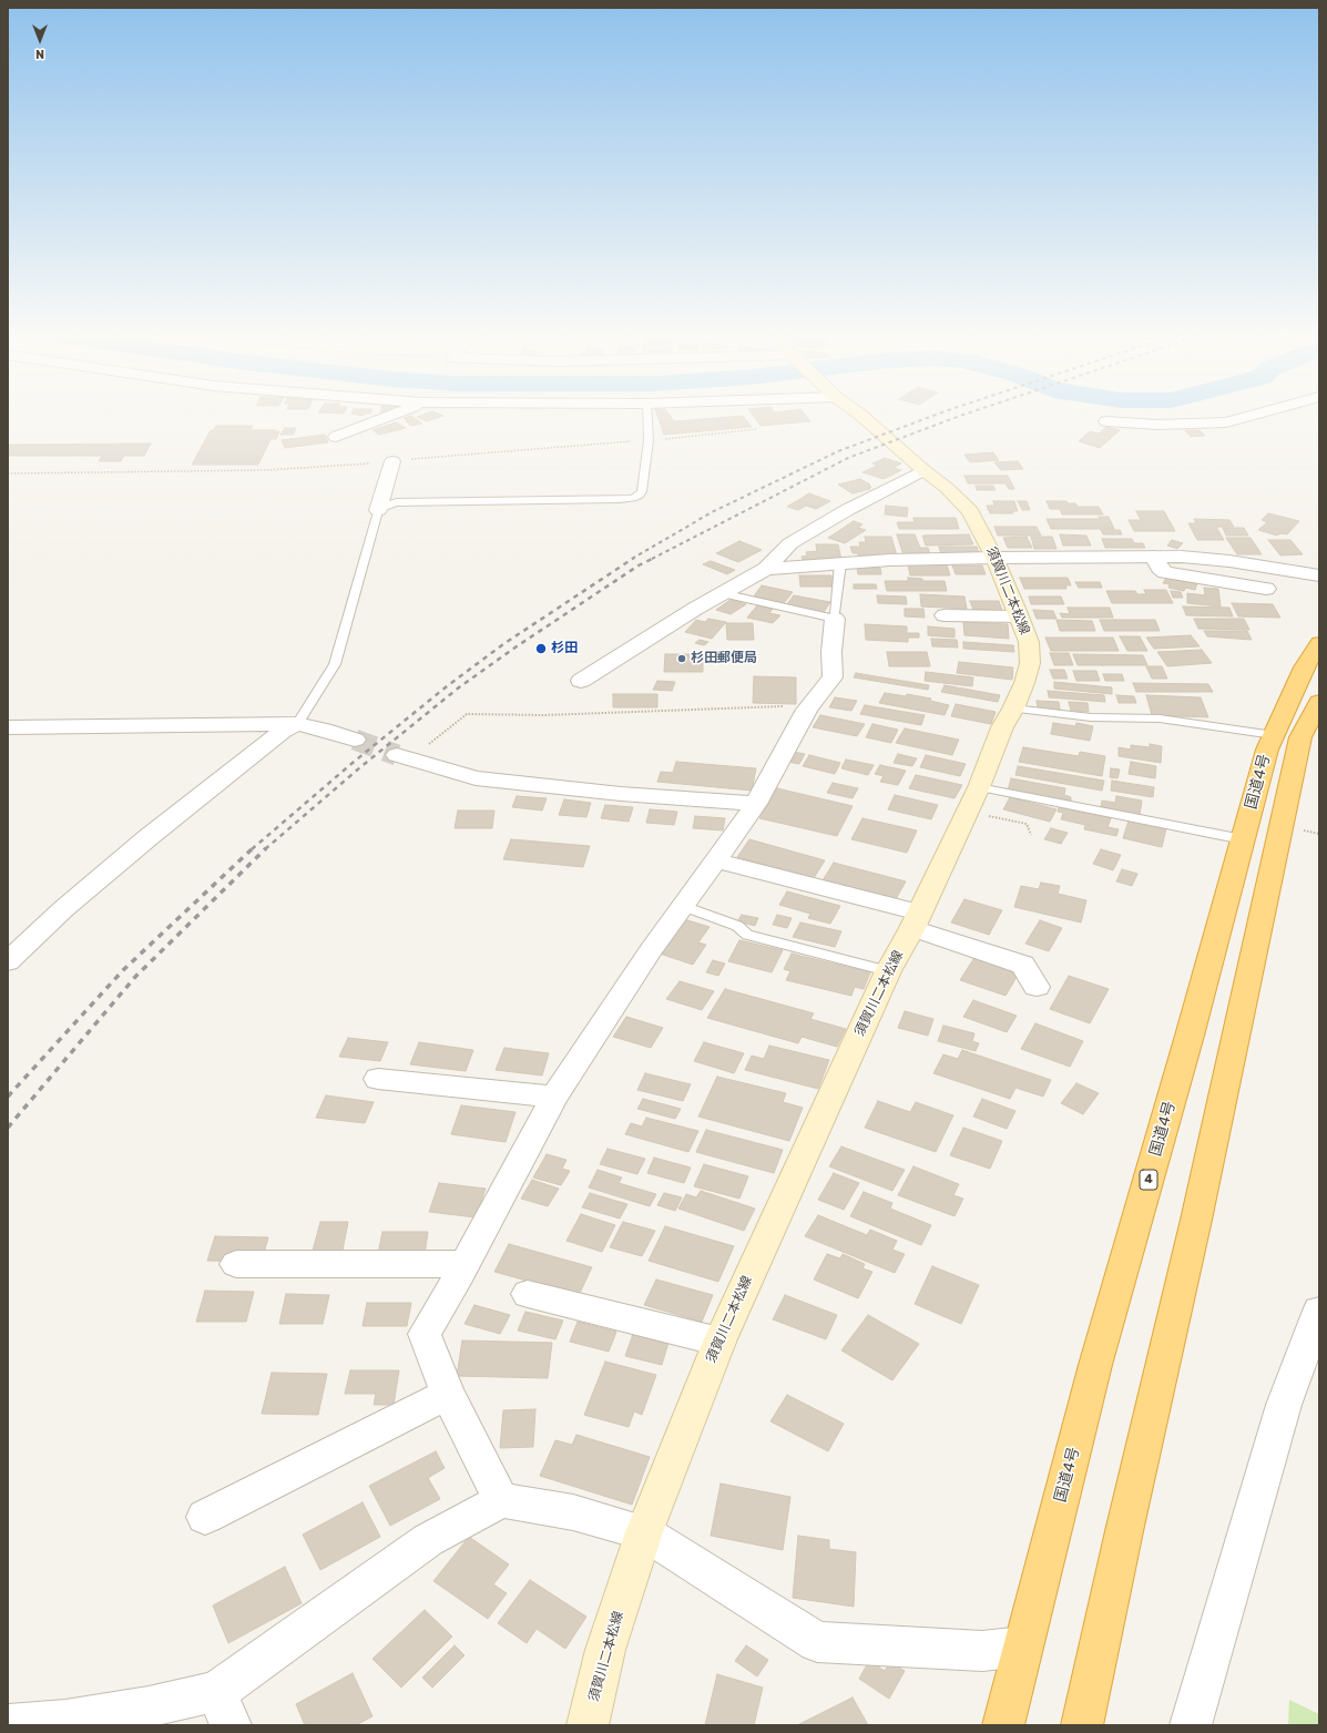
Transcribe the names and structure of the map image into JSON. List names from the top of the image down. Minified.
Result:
{"streets":{"highway":["国道4号","4"],"main road":["須賀川二本松線"]},"places":["杉田","杉田郵便局"],"north":"bottom"}
